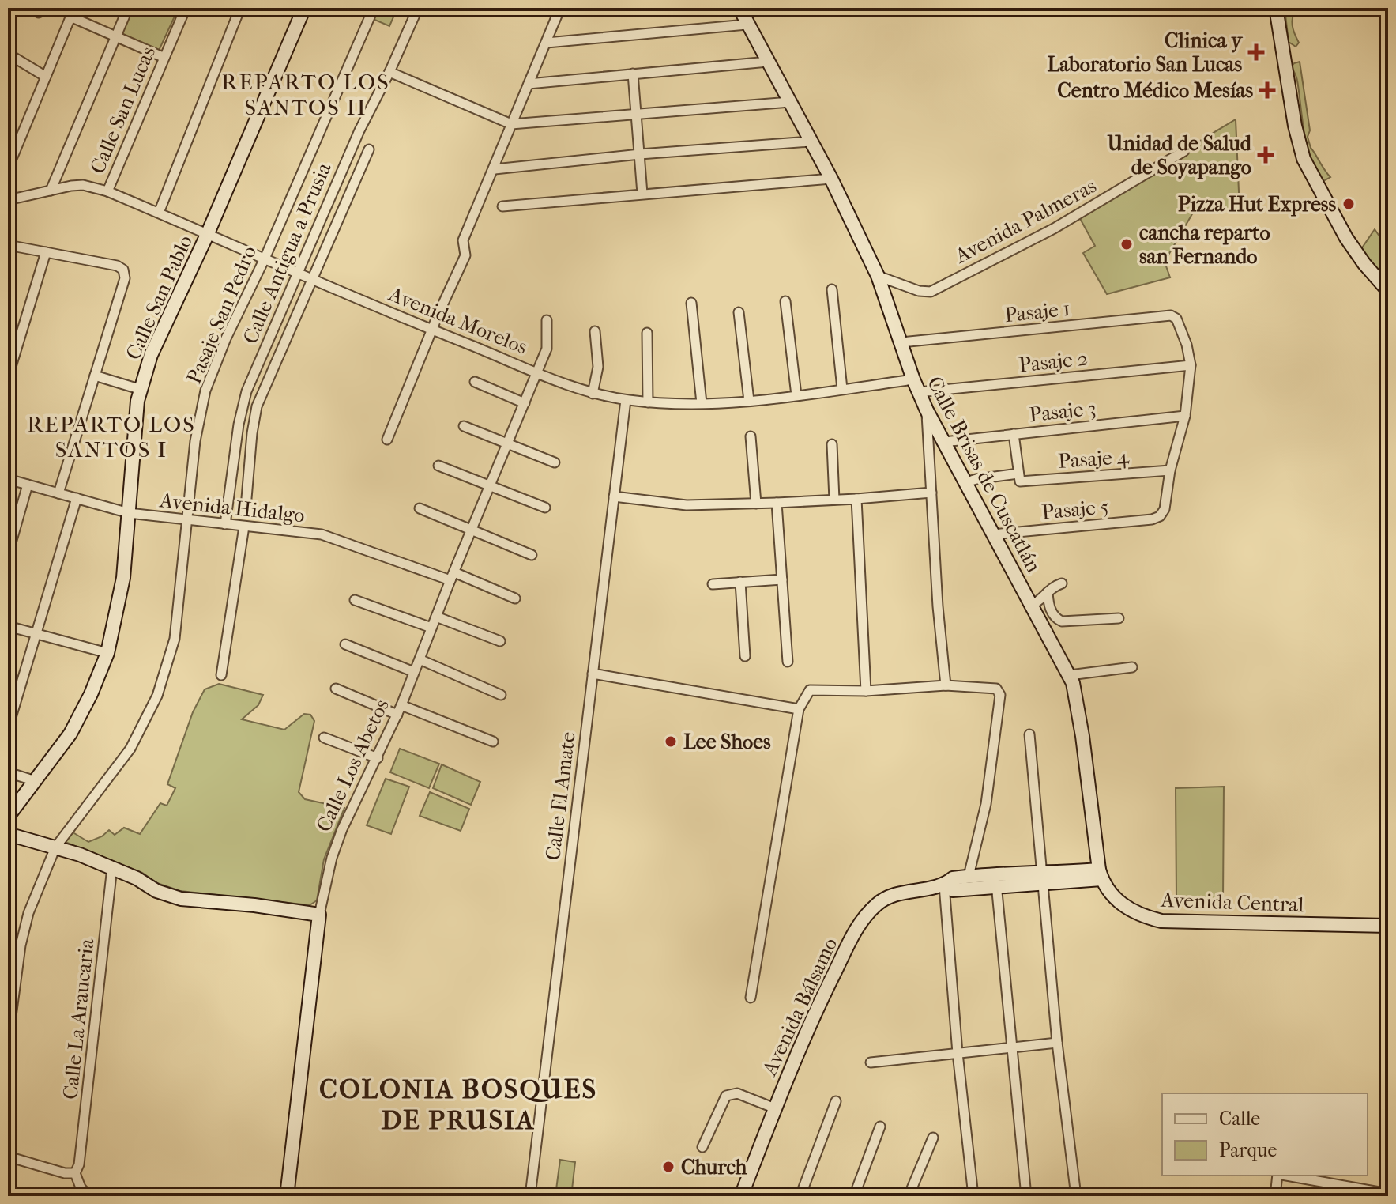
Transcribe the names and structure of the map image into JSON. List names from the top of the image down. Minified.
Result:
{"streets":{"street":["Calle San Lucas","Avenida Palmeras","Calle Antigua a Prusia","Calle San Pablo","Pasaje 1","Pasaje San Pedro","Avenida Morelos","Pasaje 2","Pasaje 3","Pasaje 4","Calle Brisas de Cuscatlán","Avenida Hidalgo","Pasaje 5","Calle Los Abetos","Calle El Amate","Avenida Central","Avenida Bálsamo","Calle La Araucaria"]},"crossings":[["Calle San Lucas","Avenida Morelos"],["Avenida Palmeras","Calle Brisas de Cuscatlán"],["Calle Antigua a Prusia","Avenida Morelos"],["Calle Antigua a Prusia","Avenida Hidalgo"],["Calle San Pablo","Avenida Morelos"],["Calle San Pablo","Avenida Hidalgo"],["Pasaje 1","Pasaje 2"],["Pasaje 1","Calle Brisas de Cuscatlán"],["Pasaje San Pedro","Avenida Morelos"],["Pasaje San Pedro","Avenida Hidalgo"],["Avenida Morelos","Pasaje 2"],["Avenida Morelos","Calle Brisas de Cuscatlán"],["Avenida Morelos","Calle Los Abetos"],["Avenida Morelos","Calle El Amate"],["Pasaje 2","Calle Brisas de Cuscatlán"],["Pasaje 3","Calle Brisas de Cuscatlán"],["Pasaje 4","Calle Brisas de Cuscatlán"],["Pasaje 4","Pasaje 5"],["Calle Brisas de Cuscatlán","Pasaje 5"],["Calle Brisas de Cuscatlán","Avenida Central"],["Calle Brisas de Cuscatlán","Avenida Bálsamo"],["Avenida Hidalgo","Calle Los Abetos"],["Avenida Central","Avenida Bálsamo"]],"districts":["REPARTO LOS SANTOS II","REPARTO LOS SANTOS I","COLONIA BOSQUES DE PRUSIA"],"places":{"health":["Clinica y Laboratorio San Lucas","Centro Médico Mesías","Unidad de Salud de Soyapango"],"other":["Pizza Hut Express","cancha reparto san Fernando","Lee Shoes","Church"]},"legend":["Calle","Parque"]}
